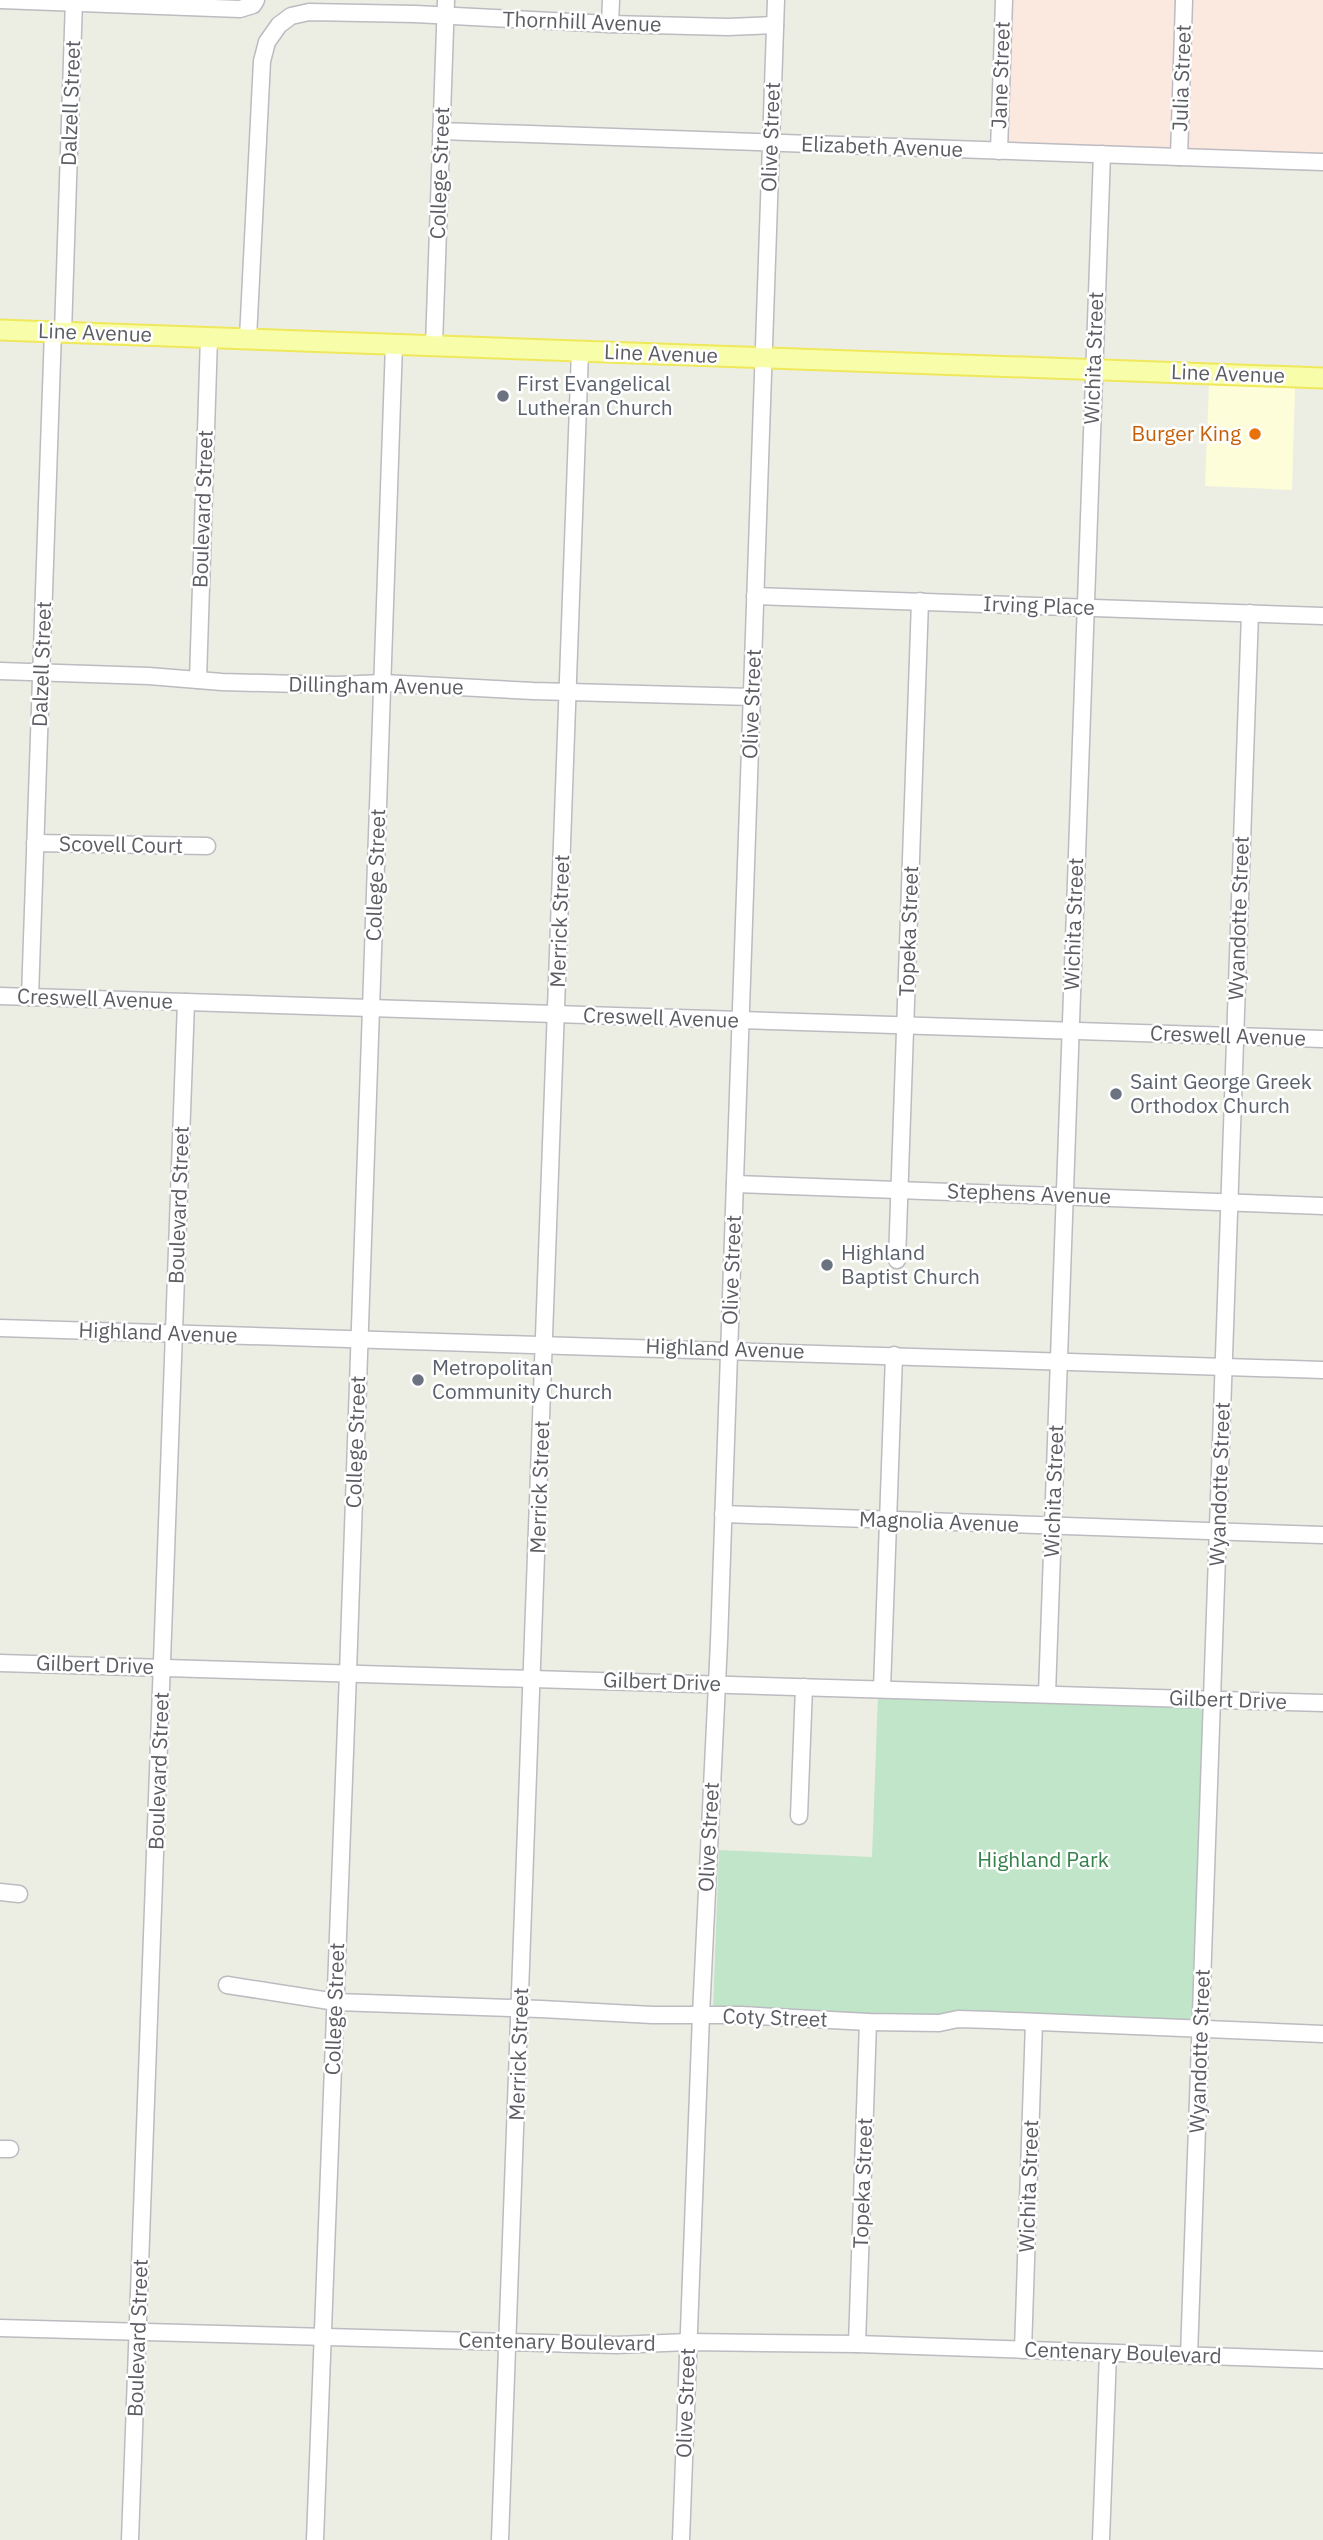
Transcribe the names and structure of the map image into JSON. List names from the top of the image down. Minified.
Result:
{"streets":{"main road":["Line Avenue"],"street":["Thornhill Avenue","Jane Street","Julia Street","Dalzell Street","Olive Street","Elizabeth Avenue","College Street","Wichita Street","Boulevard Street","Irving Place","Dillingham Avenue","Scovell Court","Wyandotte Street","Merrick Street","Topeka Street","Creswell Avenue","Stephens Avenue","Highland Avenue","Magnolia Avenue","Gilbert Drive","Coty Street","Centenary Boulevard"]},"crossings":[["Thornhill Avenue","Olive Street"],["Thornhill Avenue","College Street"],["Thornhill Avenue","Line Avenue"],["Jane Street","Elizabeth Avenue"],["Julia Street","Elizabeth Avenue"],["Dalzell Street","Line Avenue"],["Dalzell Street","Dillingham Avenue"],["Dalzell Street","Scovell Court"],["Dalzell Street","Creswell Avenue"],["Olive Street","Elizabeth Avenue"],["Olive Street","Line Avenue"],["Olive Street","Irving Place"],["Olive Street","Dillingham Avenue"],["Olive Street","Creswell Avenue"],["Olive Street","Stephens Avenue"],["Olive Street","Highland Avenue"],["Olive Street","Magnolia Avenue"],["Olive Street","Gilbert Drive"],["Olive Street","Coty Street"],["Olive Street","Centenary Boulevard"],["Elizabeth Avenue","College Street"],["Elizabeth Avenue","Wichita Street"],["College Street","Line Avenue"],["College Street","Dillingham Avenue"],["College Street","Creswell Avenue"],["College Street","Highland Avenue"],["College Street","Gilbert Drive"],["College Street","Coty Street"],["College Street","Centenary Boulevard"],["Line Avenue","Wichita Street"],["Line Avenue","Boulevard Street"],["Line Avenue","Merrick Street"],["Wichita Street","Irving Place"],["Wichita Street","Creswell Avenue"],["Wichita Street","Stephens Avenue"],["Wichita Street","Highland Avenue"],["Wichita Street","Magnolia Avenue"],["Wichita Street","Gilbert Drive"],["Wichita Street","Coty Street"],["Wichita Street","Centenary Boulevard"],["Boulevard Street","Dillingham Avenue"],["Boulevard Street","Creswell Avenue"],["Boulevard Street","Highland Avenue"],["Boulevard Street","Gilbert Drive"],["Boulevard Street","Centenary Boulevard"],["Irving Place","Wyandotte Street"],["Irving Place","Topeka Street"],["Dillingham Avenue","Merrick Street"],["Wyandotte Street","Creswell Avenue"],["Wyandotte Street","Stephens Avenue"],["Wyandotte Street","Highland Avenue"],["Wyandotte Street","Magnolia Avenue"],["Wyandotte Street","Gilbert Drive"],["Wyandotte Street","Coty Street"],["Wyandotte Street","Centenary Boulevard"],["Merrick Street","Creswell Avenue"],["Merrick Street","Highland Avenue"],["Merrick Street","Gilbert Drive"],["Merrick Street","Coty Street"],["Merrick Street","Centenary Boulevard"],["Topeka Street","Creswell Avenue"],["Topeka Street","Stephens Avenue"],["Topeka Street","Coty Street"],["Topeka Street","Centenary Boulevard"]],"parks":["Highland Park"],"places":["First Evangelical Lutheran Church","Burger King","Saint George Greek Orthodox Church","Highland Baptist Church","Metropolitan Community Church"]}
